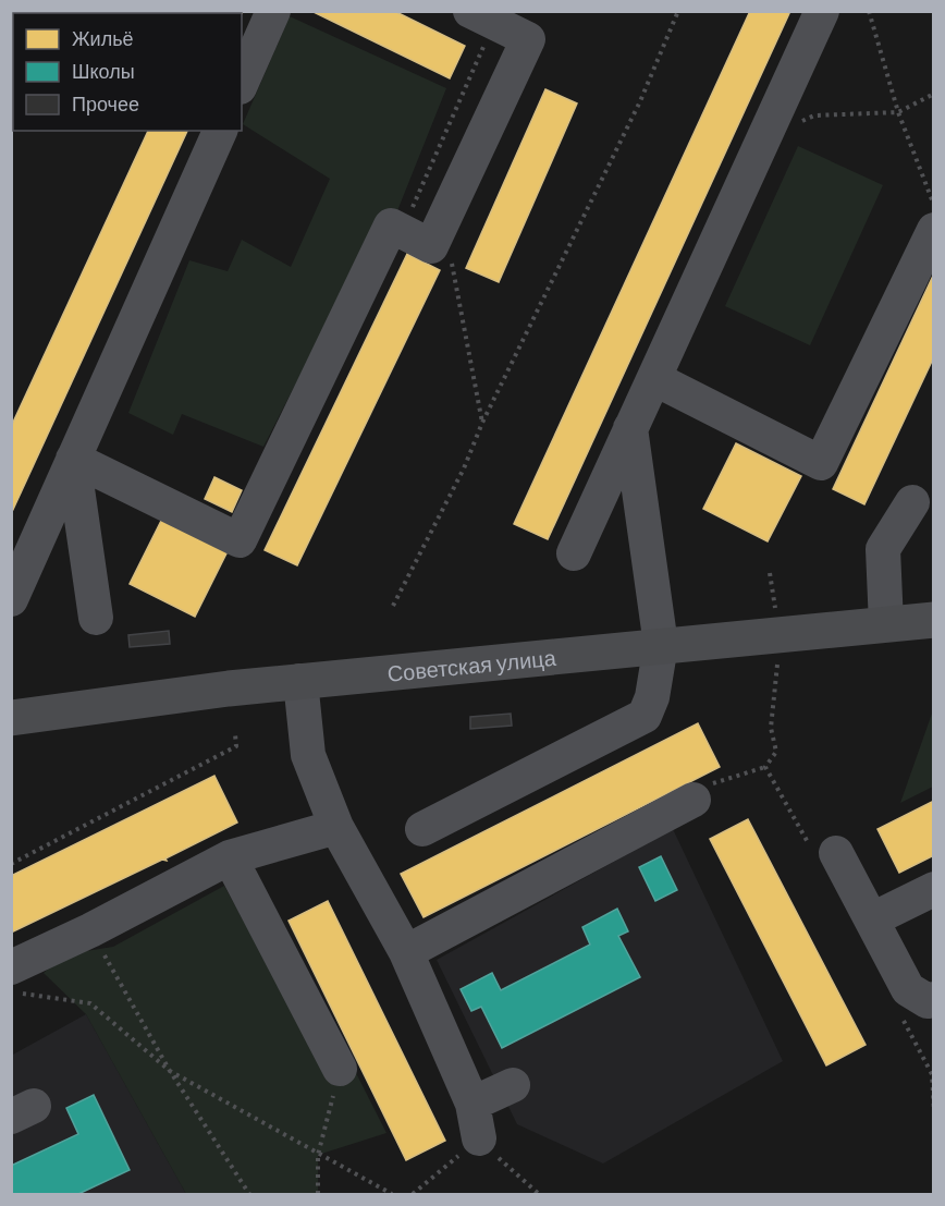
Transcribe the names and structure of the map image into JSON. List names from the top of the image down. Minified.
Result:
{"streets":{"main road":["Советская улица"]},"legend":["Жильё","Школы","Прочее"]}
